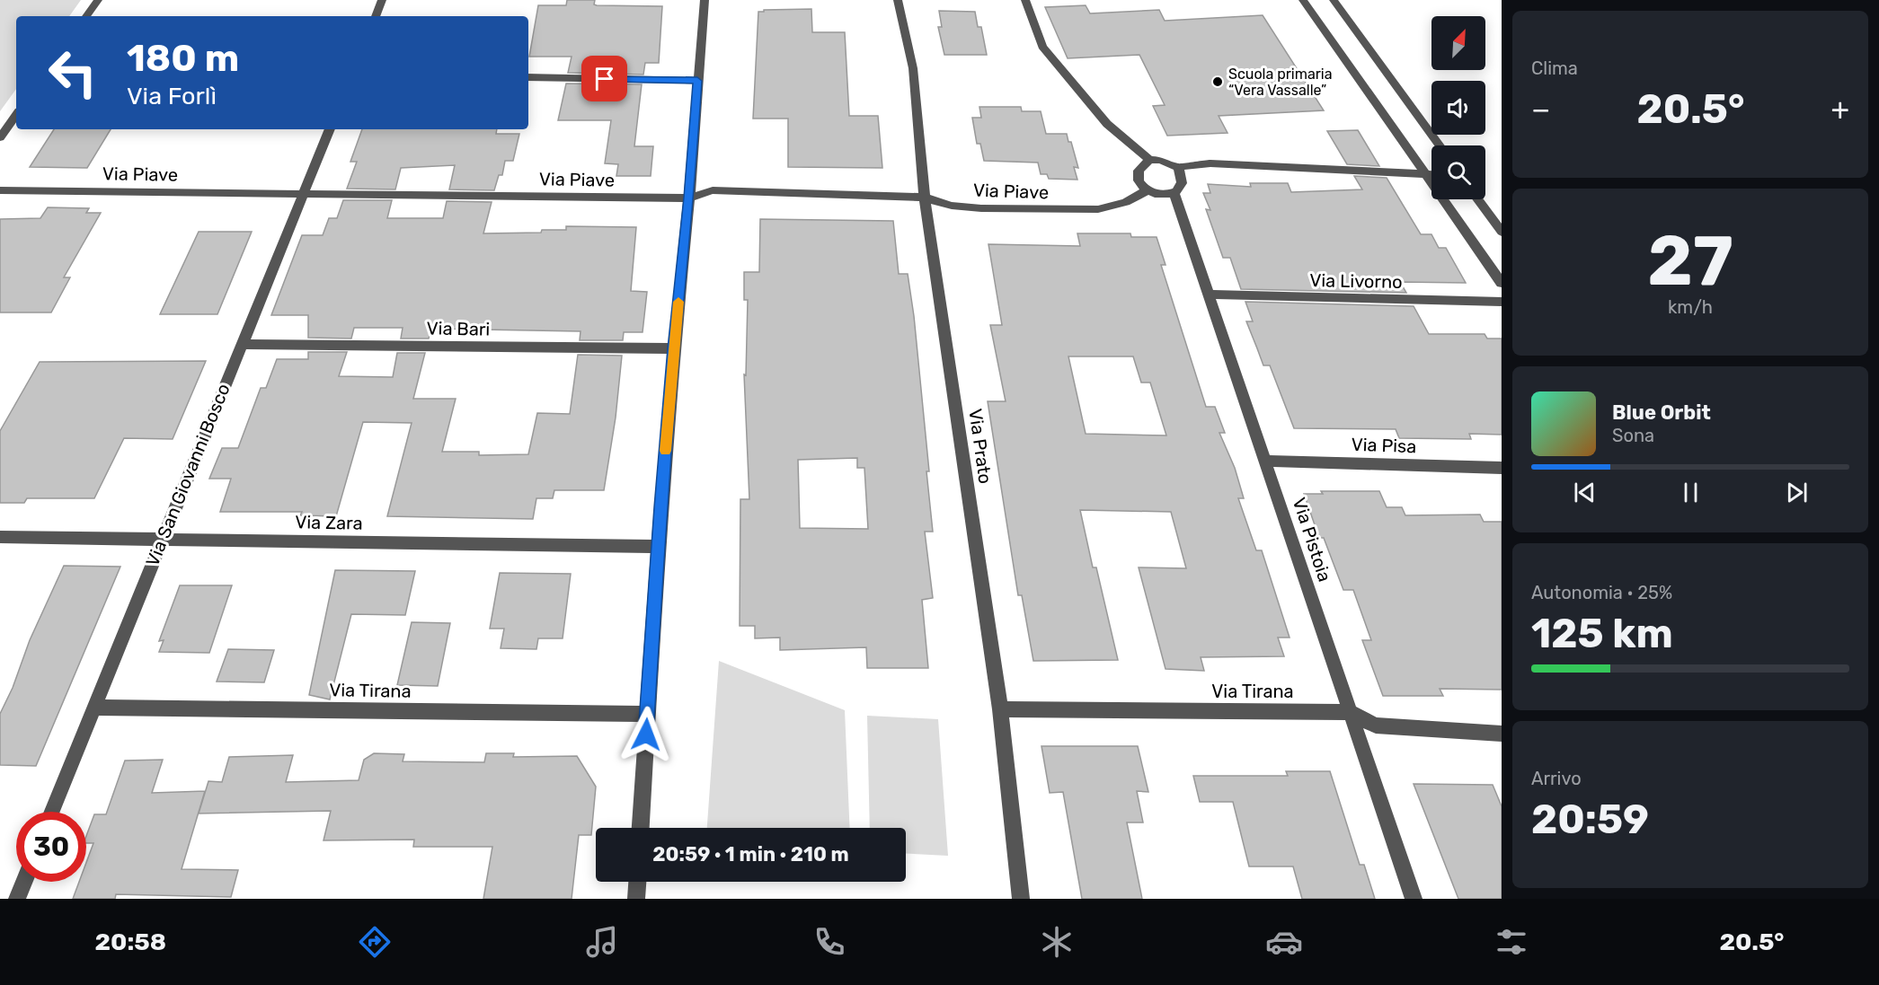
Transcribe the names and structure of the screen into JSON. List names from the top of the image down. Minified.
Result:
{"streets":{"street":["Via Piave","Via Livorno","Via Bari","Via Pisa","Via Prato","Via San Giovanni Bosco","Via Zara","Via Pistoia","Via Tirana"]},"crossings":[["Via Piave","Via Prato"],["Via Piave","Via San Giovanni Bosco"],["Via Piave","Via Pistoia"],["Via Livorno","Via Pistoia"],["Via Bari","Via San Giovanni Bosco"],["Via Pisa","Via Pistoia"],["Via Prato","Via Tirana"],["Via San Giovanni Bosco","Via Zara"],["Via San Giovanni Bosco","Via Tirana"],["Via Pistoia","Via Tirana"]],"places":["Scuola primaria “Vera Vassalle”"],"north":"top right","page":{"tile":["Clima",["27","km/h"],["Autonomia · 25%","125 km"],["Arrivo","20:59"]],"turn":["180 m","Via Forlì"],"heat":["−","20.5°","+"],"song":["Blue Orbit","Sona"],"limit":"30","trip":"20:59 · 1 min · 210 m","tabs":["20:58","20.5°"]}}
